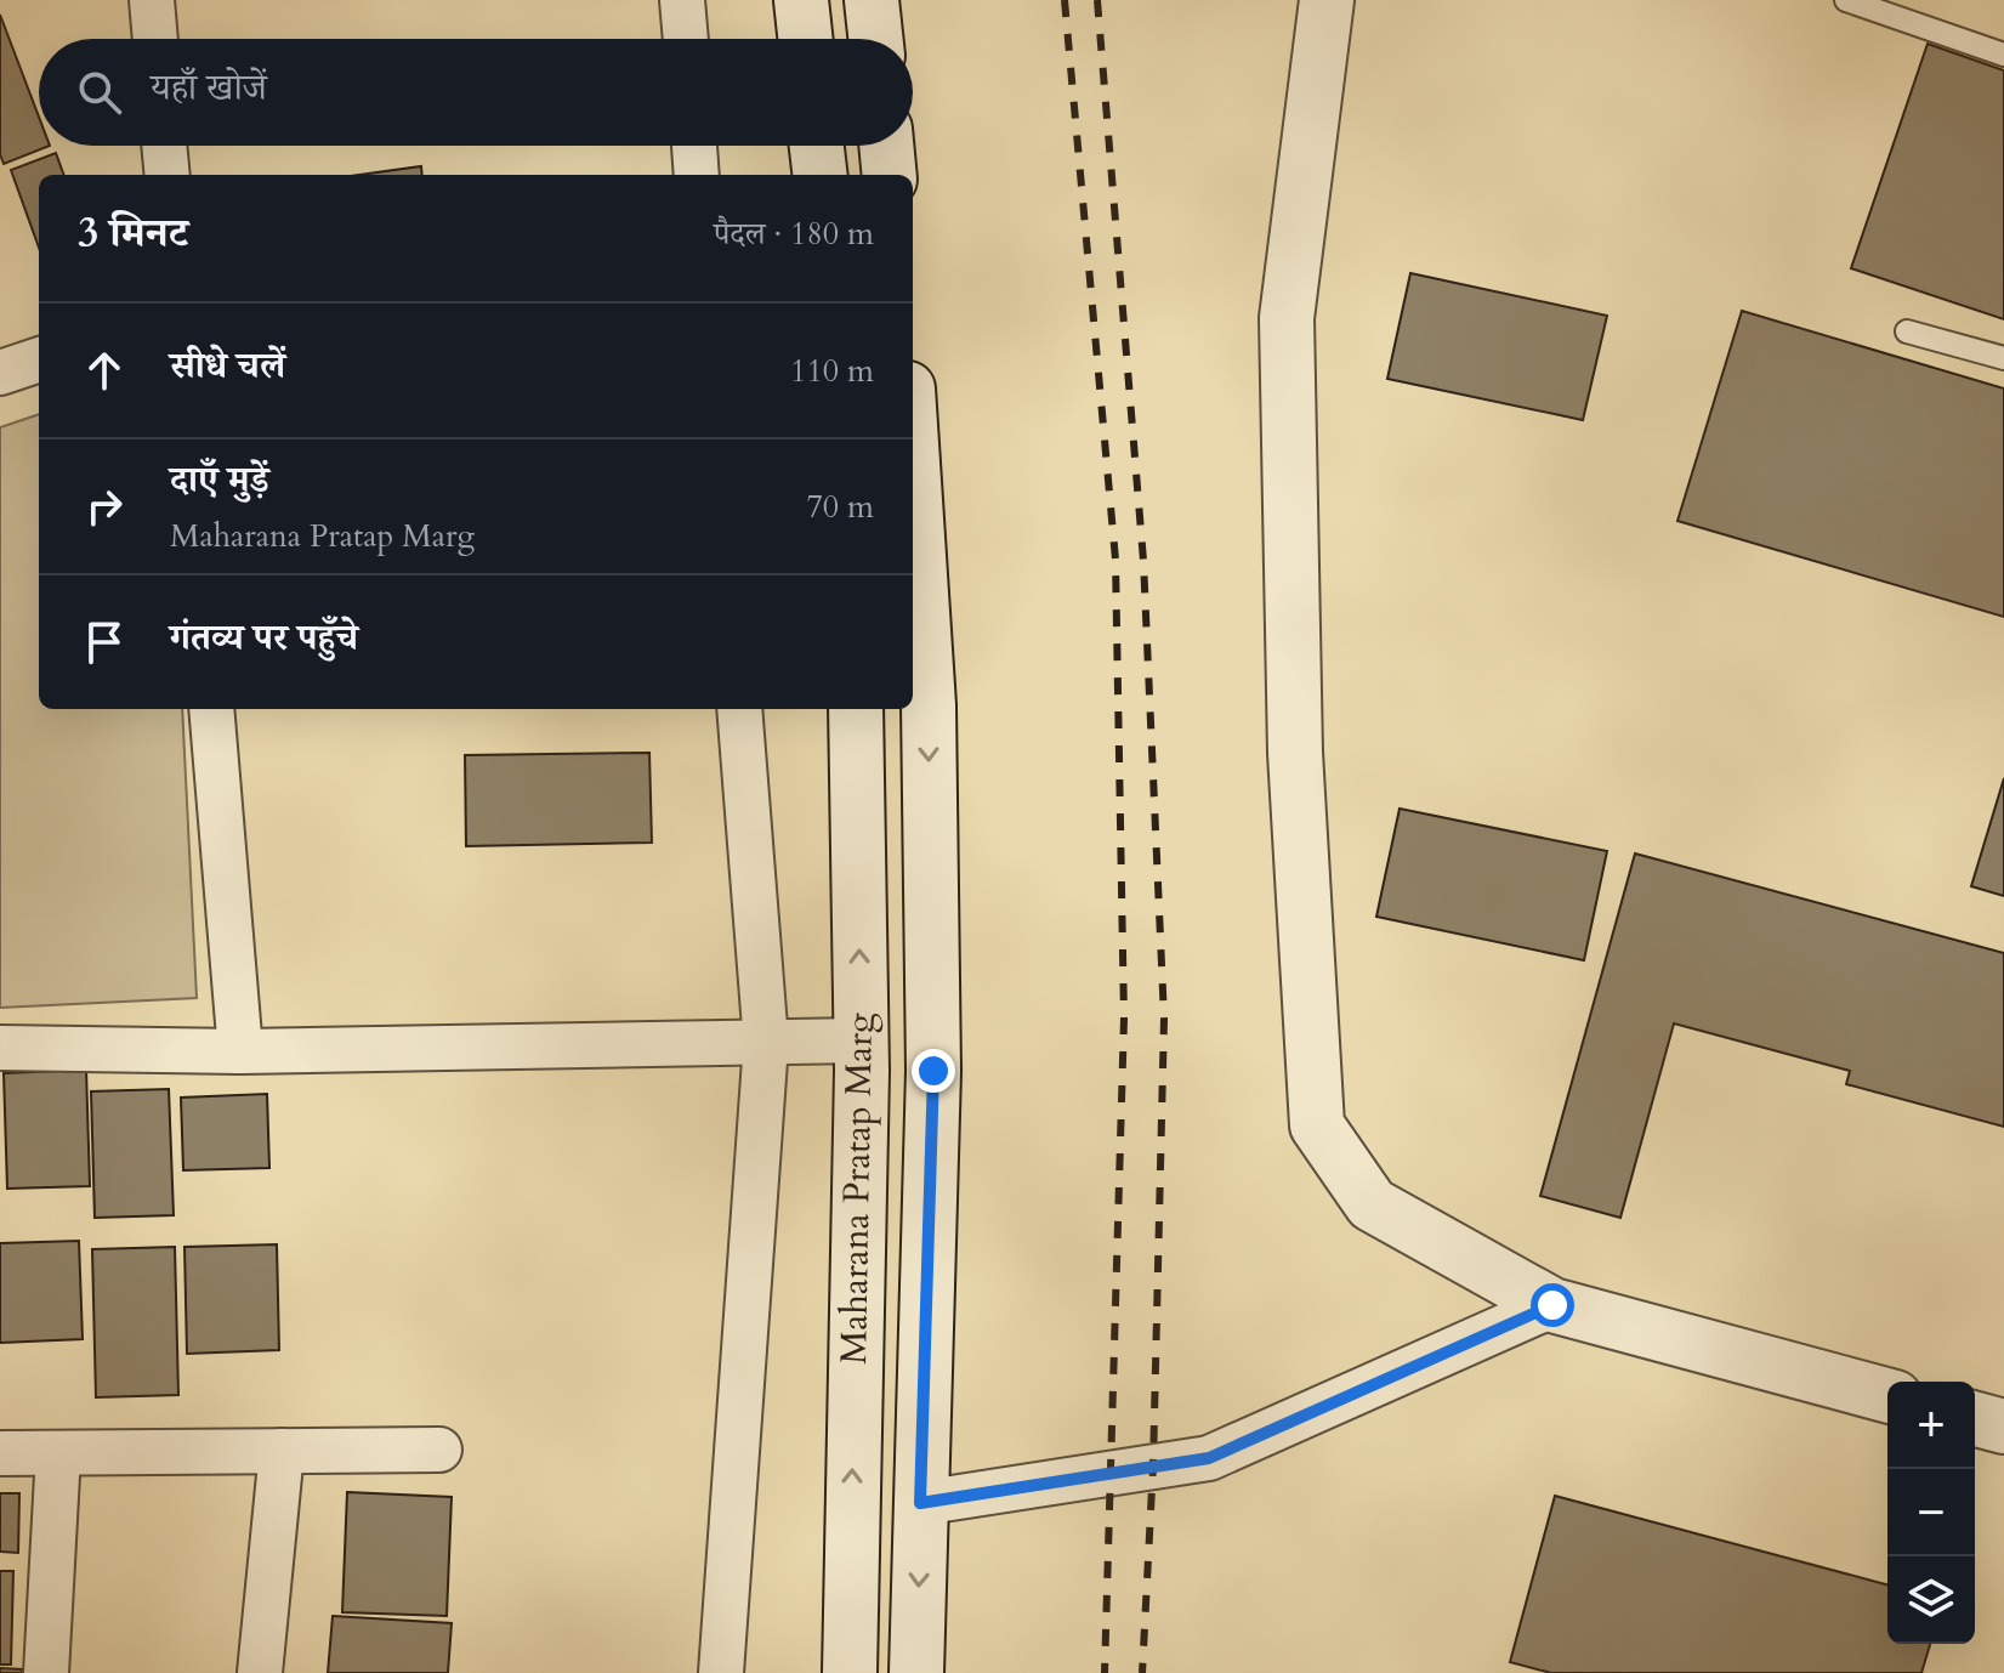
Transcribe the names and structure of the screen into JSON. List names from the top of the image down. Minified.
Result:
{"streets":{"main road":["Maharana Pratap Marg"]},"page":{"search":"यहाँ खोजें","heading":["3 मिनट","पैदल · 180 m"],"list":[["सीधे चलें","110 m"],["दाएँ मुड़ें","Maharana Pratap Marg","70 m"],"गंतव्य पर पहुँचे"],"map_buttons":["+","−"]}}
